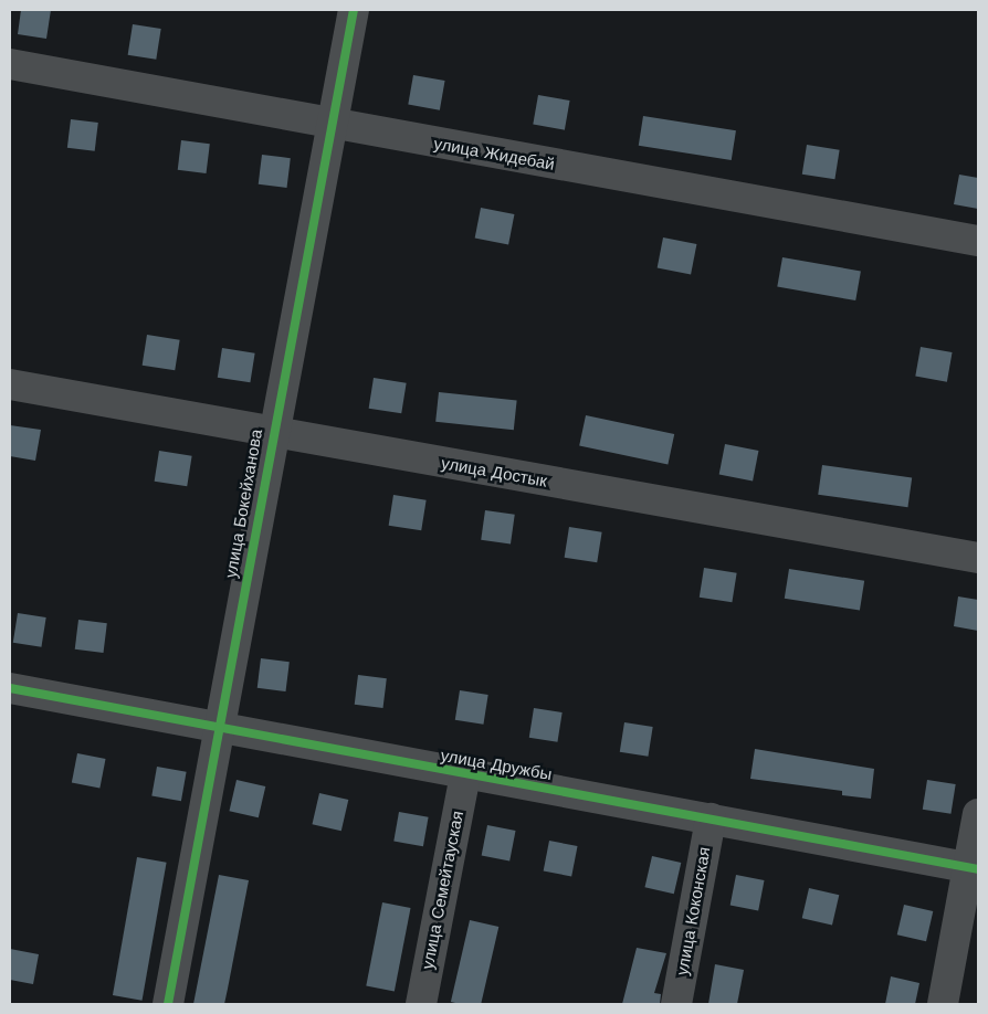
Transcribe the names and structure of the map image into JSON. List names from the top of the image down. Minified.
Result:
{"streets":{"street":["улица Жидебай","улица Достык","улица Бокейханова","улица Дружбы","улица Семейтауская","улица Коконская"]},"crossings":[["улица Жидебай","улица Бокейханова"],["улица Достык","улица Бокейханова"],["улица Бокейханова","улица Дружбы"],["улица Дружбы","улица Семейтауская"],["улица Дружбы","улица Коконская"]]}
